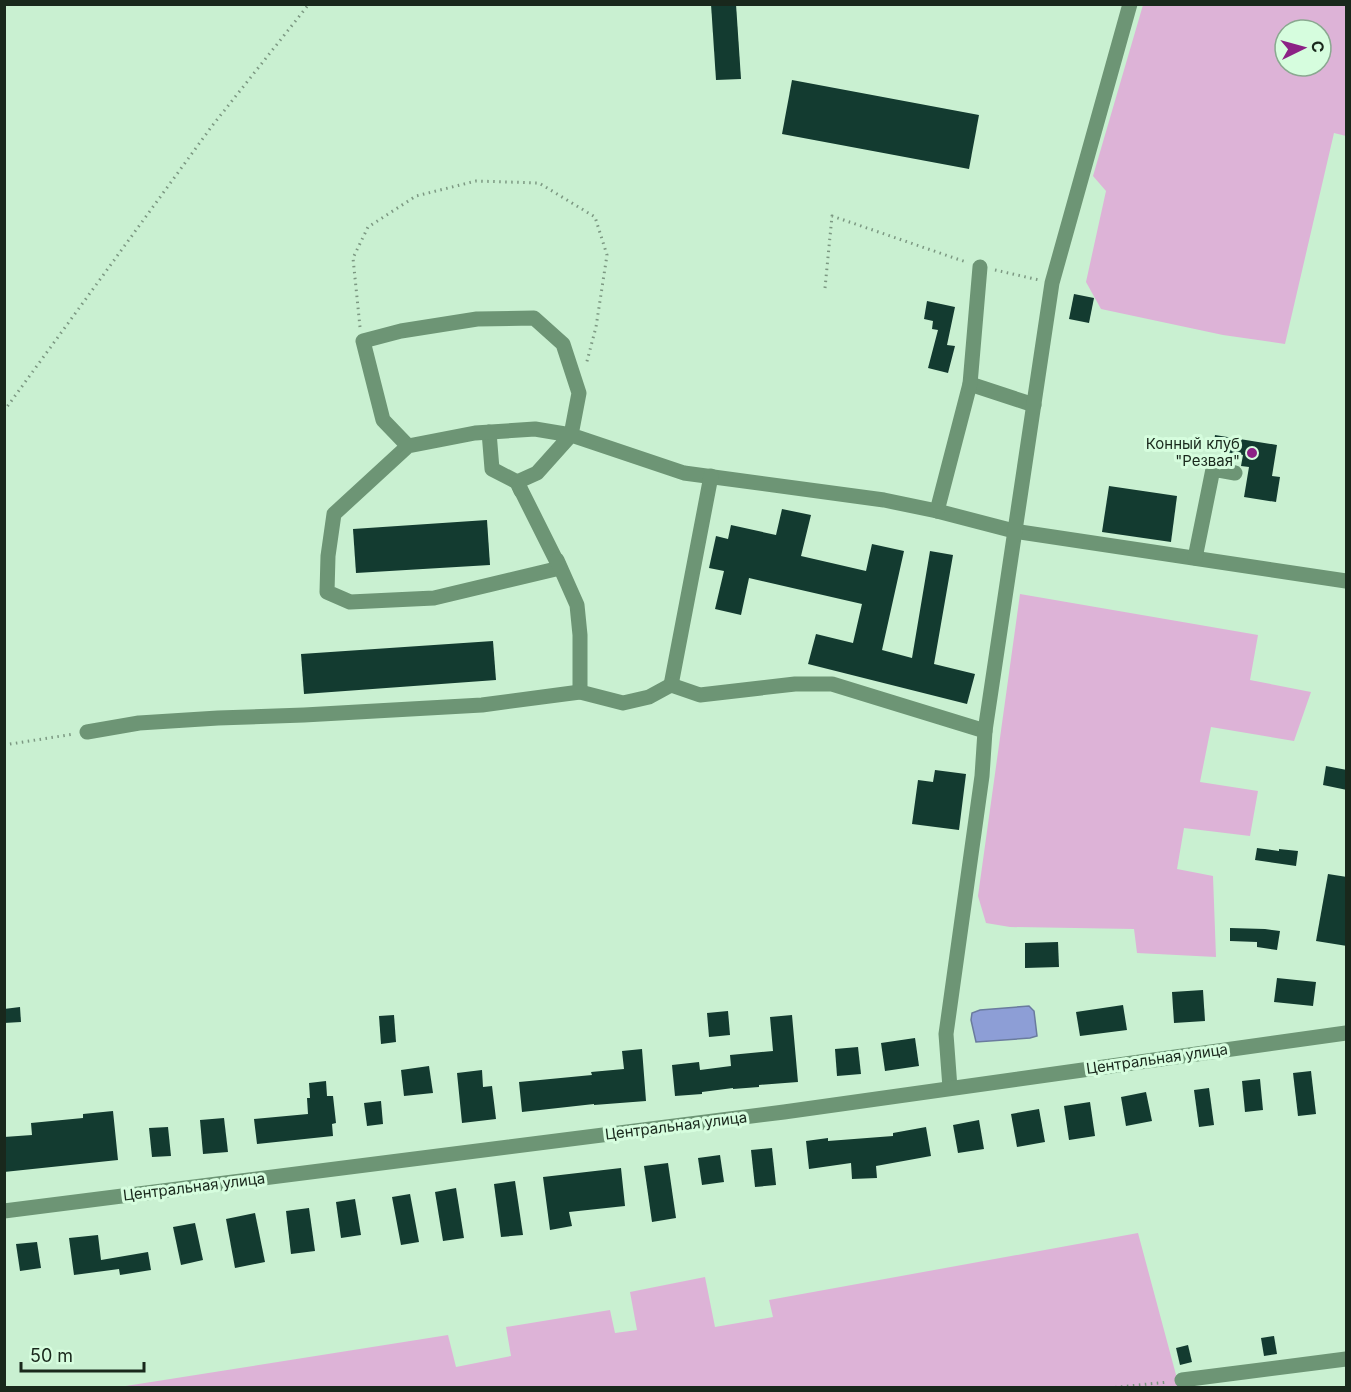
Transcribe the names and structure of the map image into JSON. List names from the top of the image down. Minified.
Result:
{"streets":{"street":["Центральная улица"]},"places":["Конный клуб \"Резвая\""],"scale_bar":"50 m","north":"right"}
